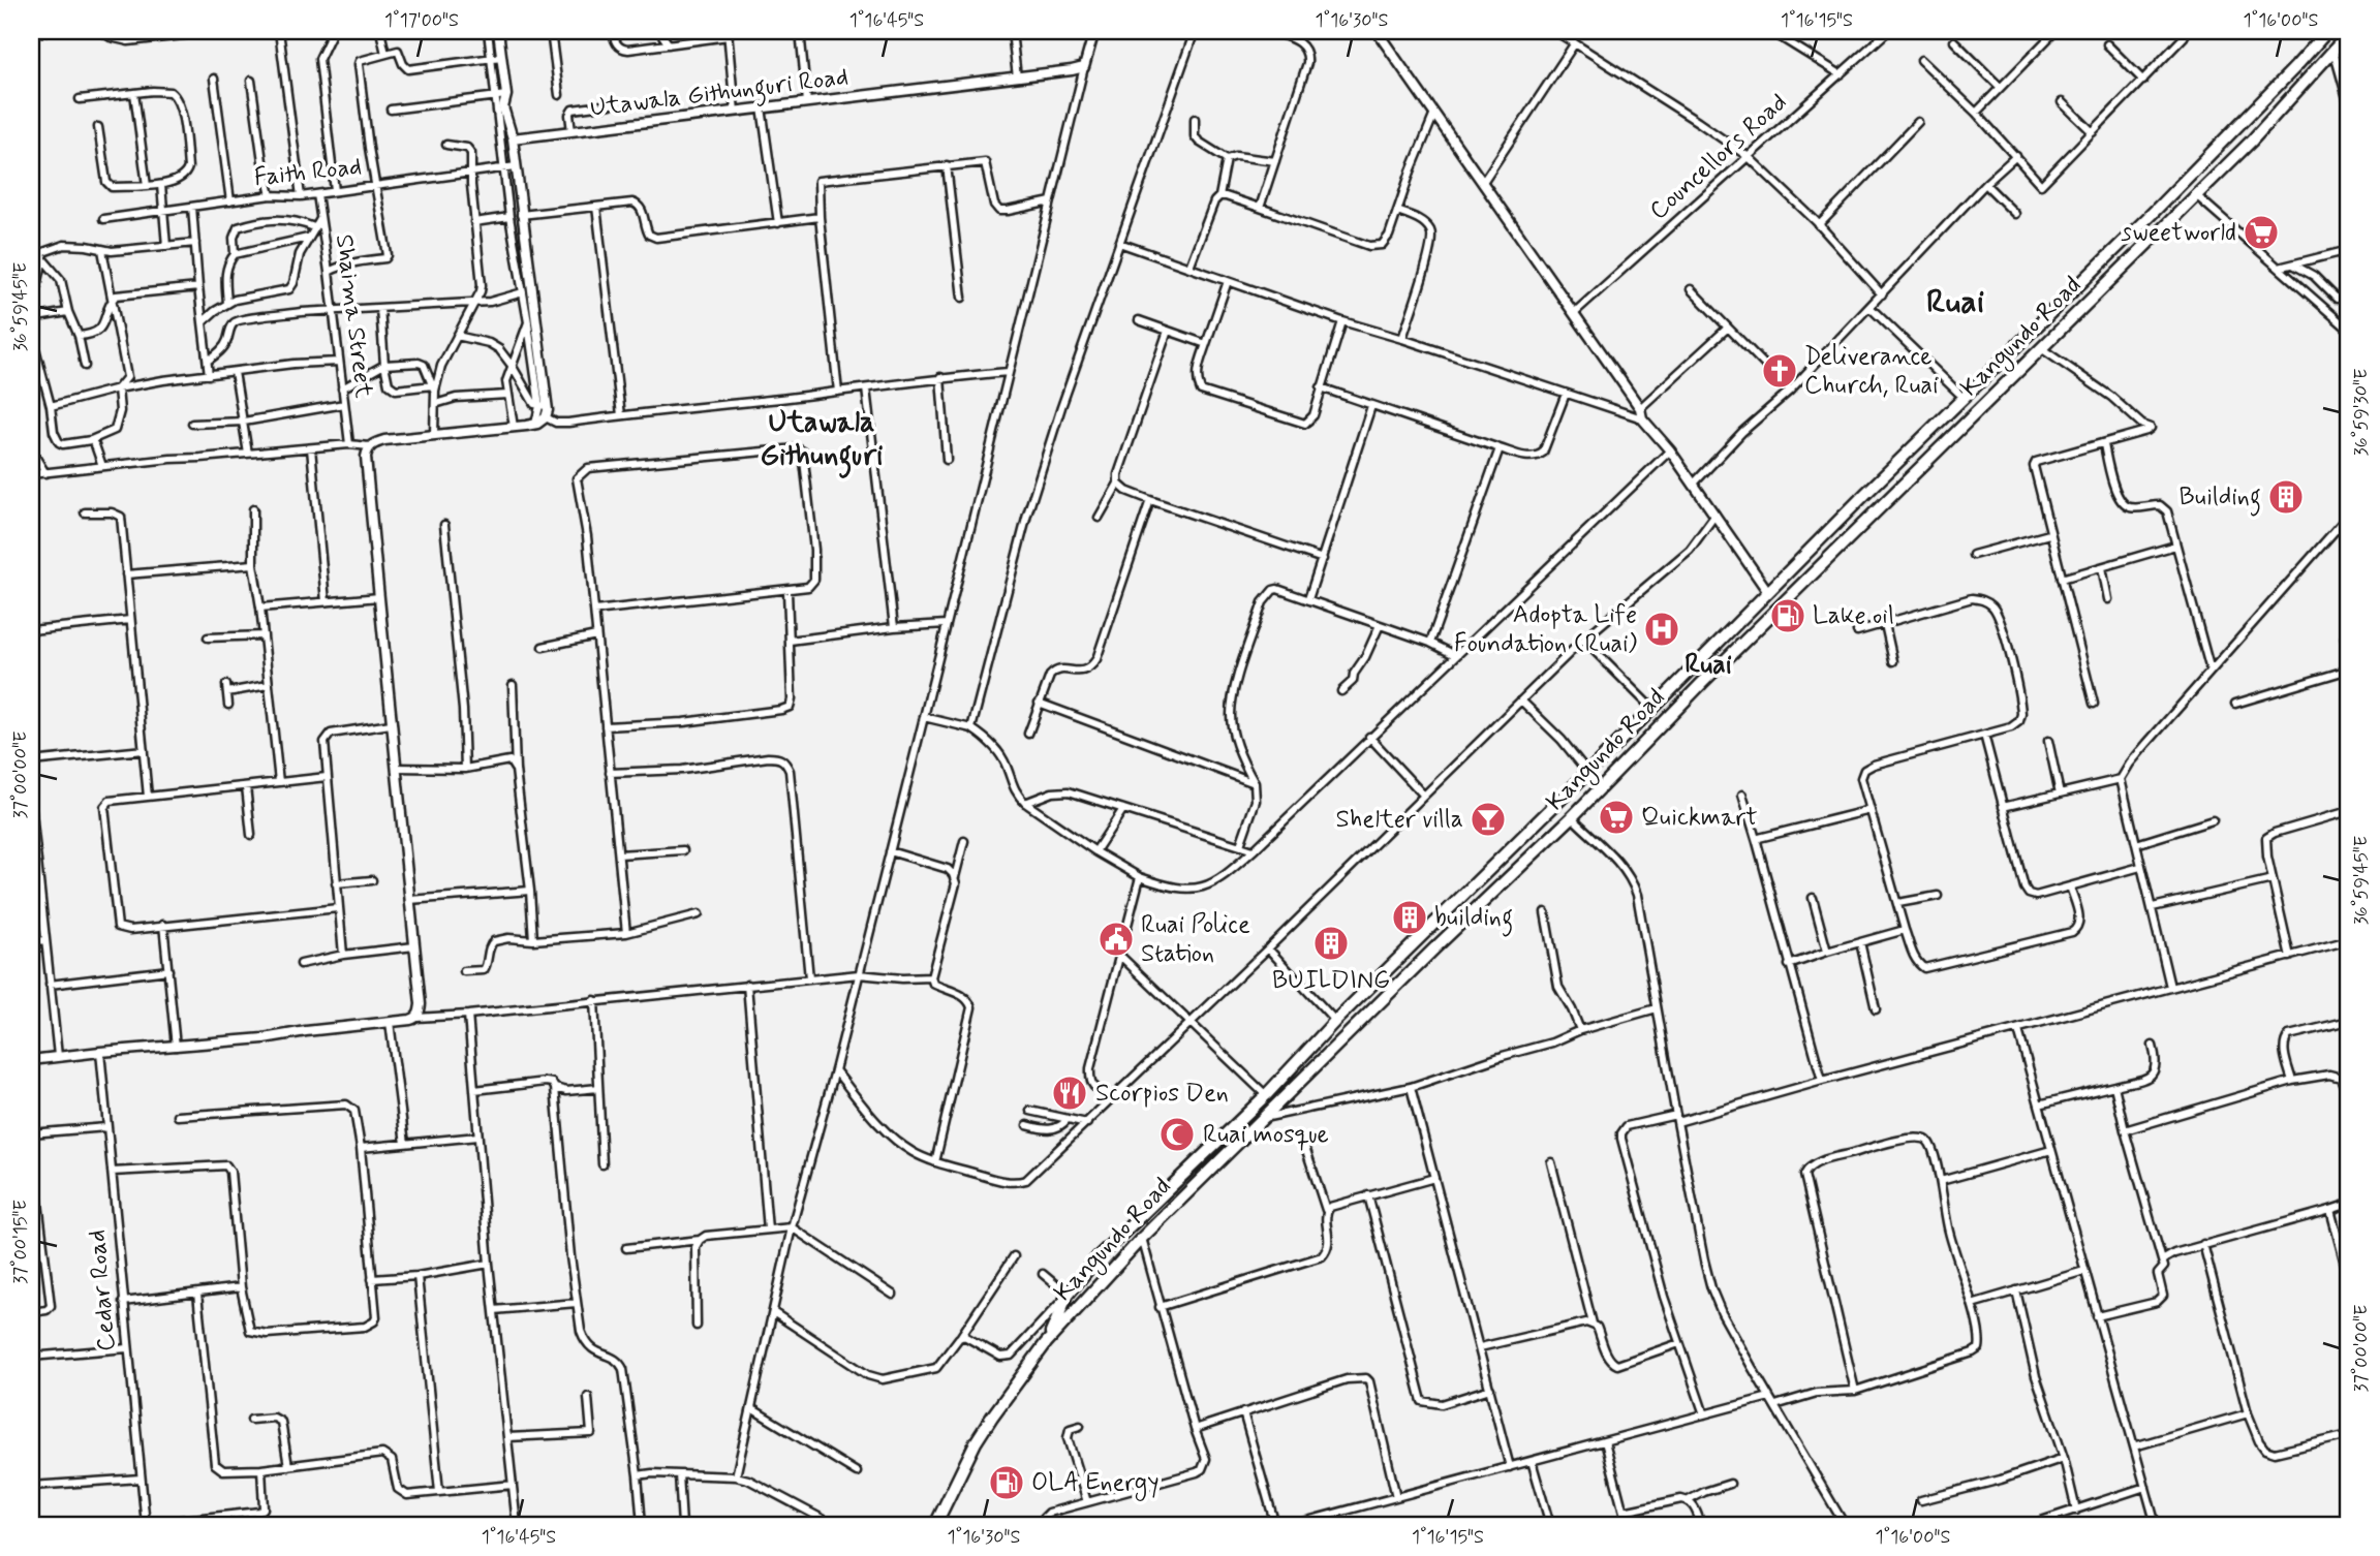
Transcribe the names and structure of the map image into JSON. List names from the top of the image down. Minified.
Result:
{"streets":{"highway":["Kangundo Road"],"street":["Utawala Githunguri Road","Councellors Road","Faith Road","Shaima Street","Cedar Road"]},"crossings":[["Faith Road","Shaima Street"]],"districts":["Ruai","Utawala Githunguri","Ruai"],"places":{"supermarket":["sweetworld","Quickmart"],"church":["Deliverance Church, Ruai"],"building":["Building","building","BUILDING"],"fuel station":["Lake oil","OLA Energy"],"hospital":["Adopta Life Foundation (Ruai)"],"bar":["Shelter villa"],"public building":["Ruai Police Station"],"restaurant":["Scorpios Den"],"mosque":["Ruai mosque"]},"coordinates":["1°17'00\"S","1°16'45\"S","1°16'30\"S","1°16'15\"S","1°16'00\"S","36°59'45\"E","36°59'30\"E","37°00'00\"E","37°00'15\"E"]}
